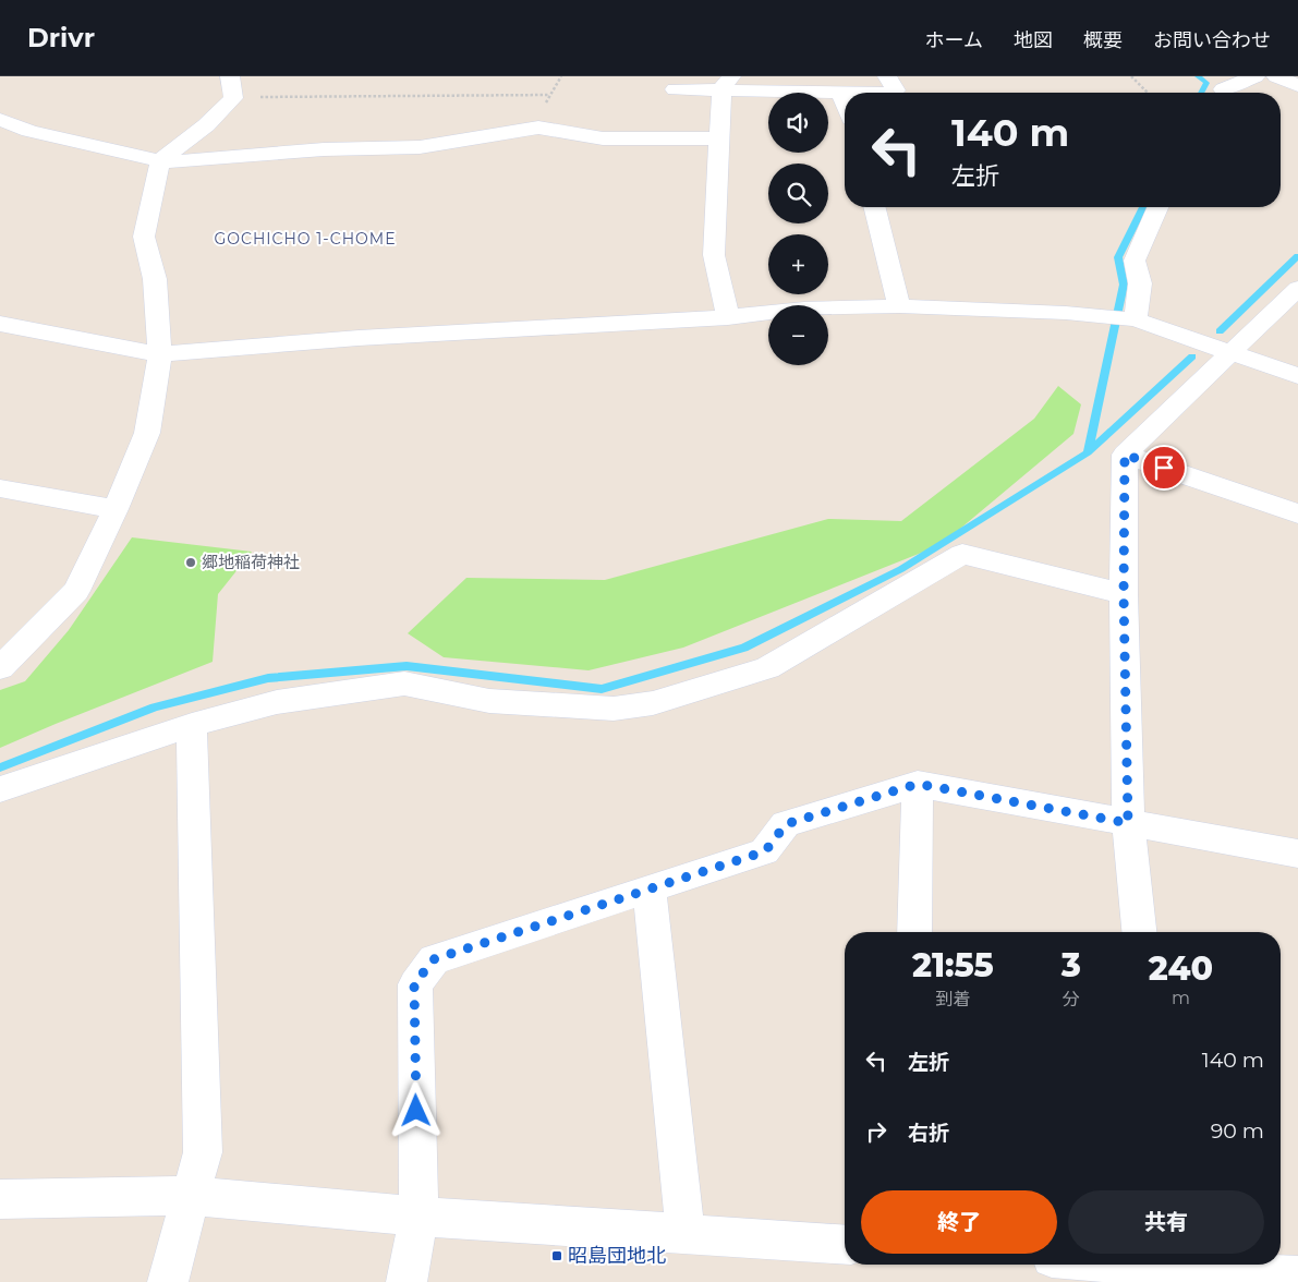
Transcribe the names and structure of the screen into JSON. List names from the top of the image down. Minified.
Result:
{"districts":["GOCHICHO 1-CHOME"],"places":{"other":["郷地稲荷神社"],"transit":["昭島団地北"]},"page":{"header":"Drivr","nav":["ホーム","地図","概要","お問い合わせ"],"map_buttons":["+","−"],"turn":["140 m","左折"],"eta":["21:55","到着","3","分","240","m"],"list":[{"name":"左折","value":"140 m"},{"name":"右折","value":"90 m"}],"buttons":["終了","共有"]}}
